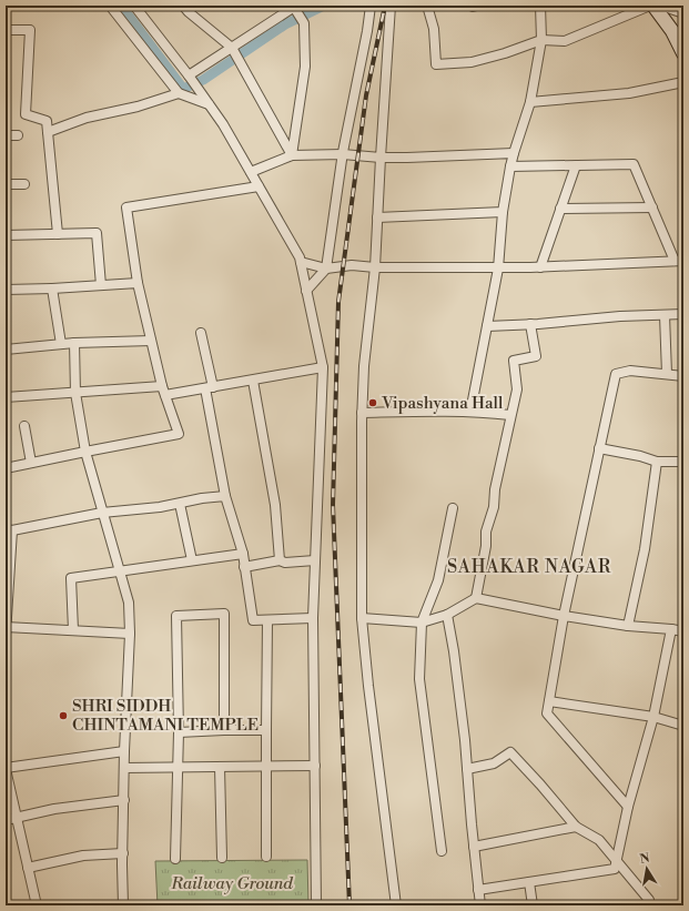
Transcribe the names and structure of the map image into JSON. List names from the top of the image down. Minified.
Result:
{"districts":["SAHAKAR NAGAR"],"parks":["Railway Ground"],"places":["Vipashyana Hall","SHRI SIDDH CHINTAMANI TEMPLE"],"north":"top"}
